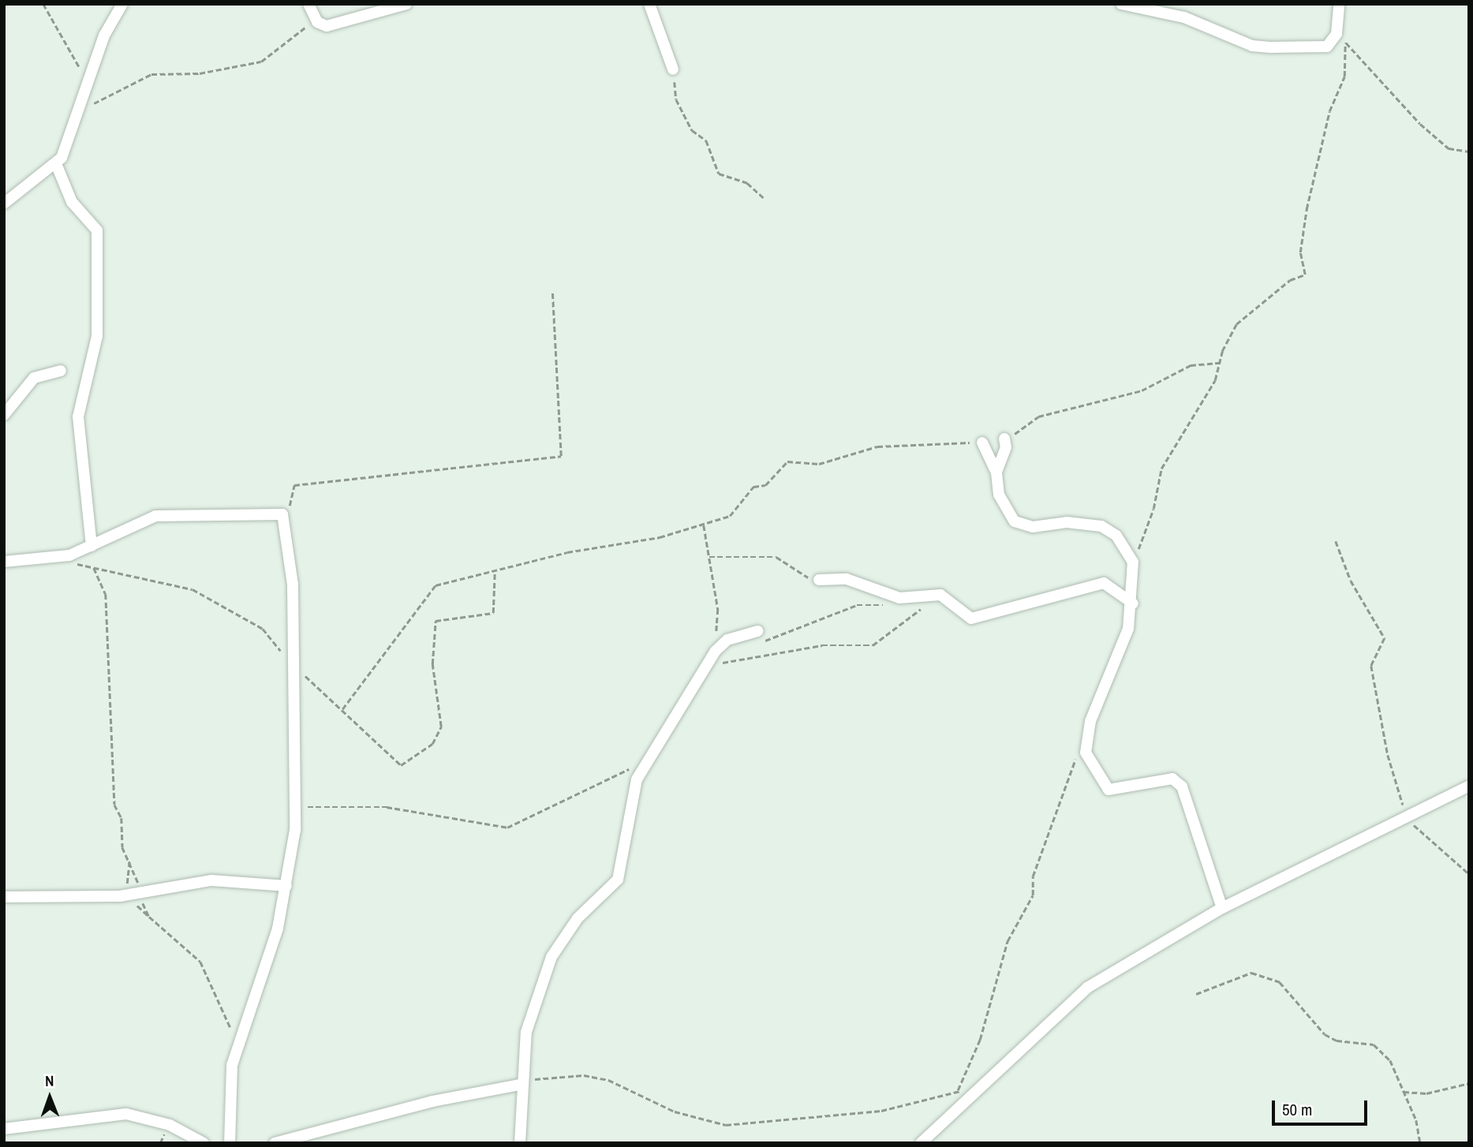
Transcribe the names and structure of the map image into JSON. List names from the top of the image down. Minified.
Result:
{"scale_bar":"50 m","north":"top"}
